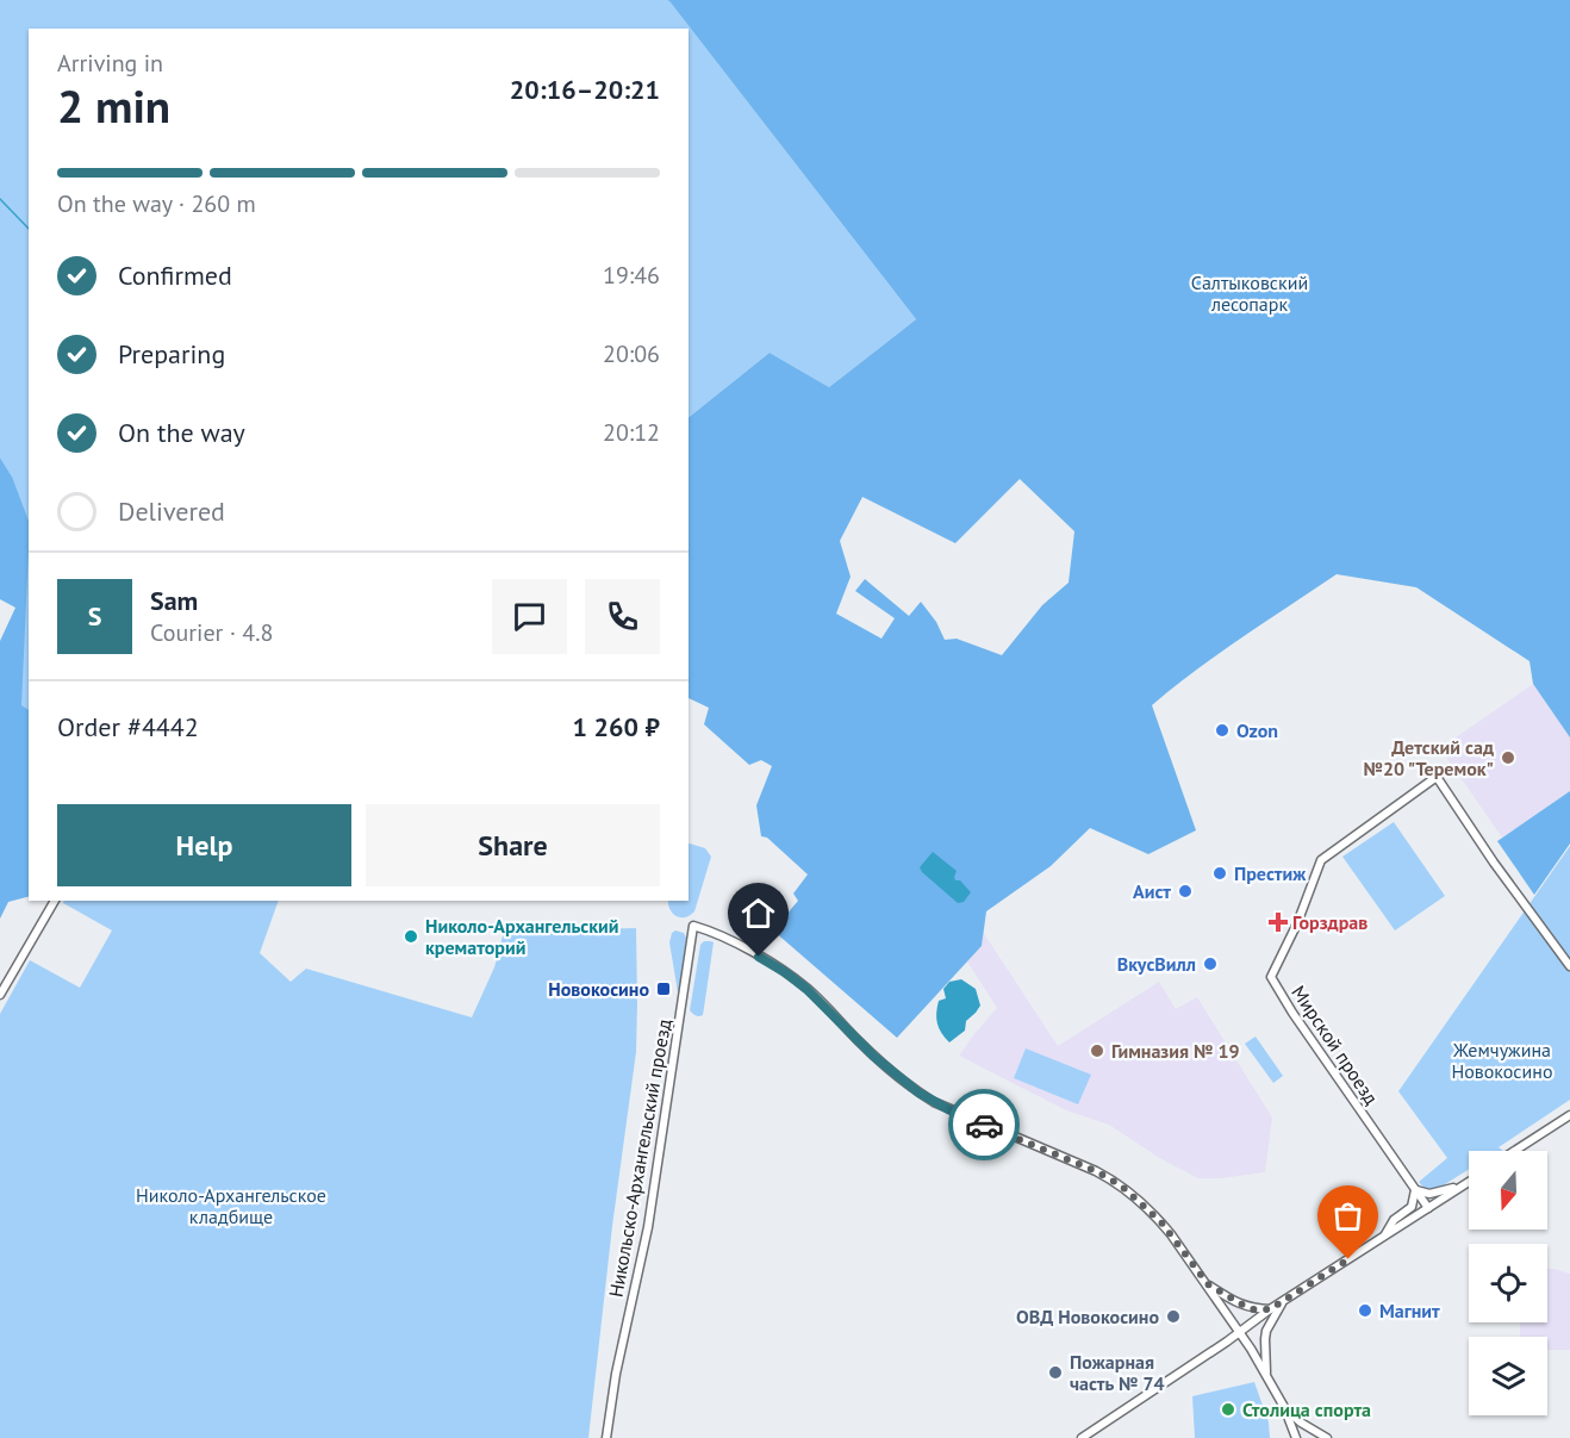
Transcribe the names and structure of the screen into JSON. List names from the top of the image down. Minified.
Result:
{"streets":{"street":["Мирской проезд","Никольско-Архангельский проезд"]},"parks":["Салтыковский лесопарк","Жемчужина Новокосино","Николо-Архангельское кладбище"],"places":{"other":["Ozon","Детский сад №20 \"Теремок\"","Престиж","Аист","Николо-Архангельский крематорий","ВкусВилл","Гимназия № 19","Магнит","ОВД Новокосино","Пожарная часть № 74","Столица спорта"],"health":["Горздрав"],"transit":["Новокосино"]},"north":"bottom","page":{"heading":["2 min","Arriving in","20:16–20:21"],"panel":["Sam","Courier · 4.8","Order #4442","1 260 ₽"],"bar":"On the way · 260 m","list":[["Confirmed","19:46"],["Preparing","20:06"],["On the way","20:12"],"Delivered"],"round":"S","buttons":["Help","Share"]}}
